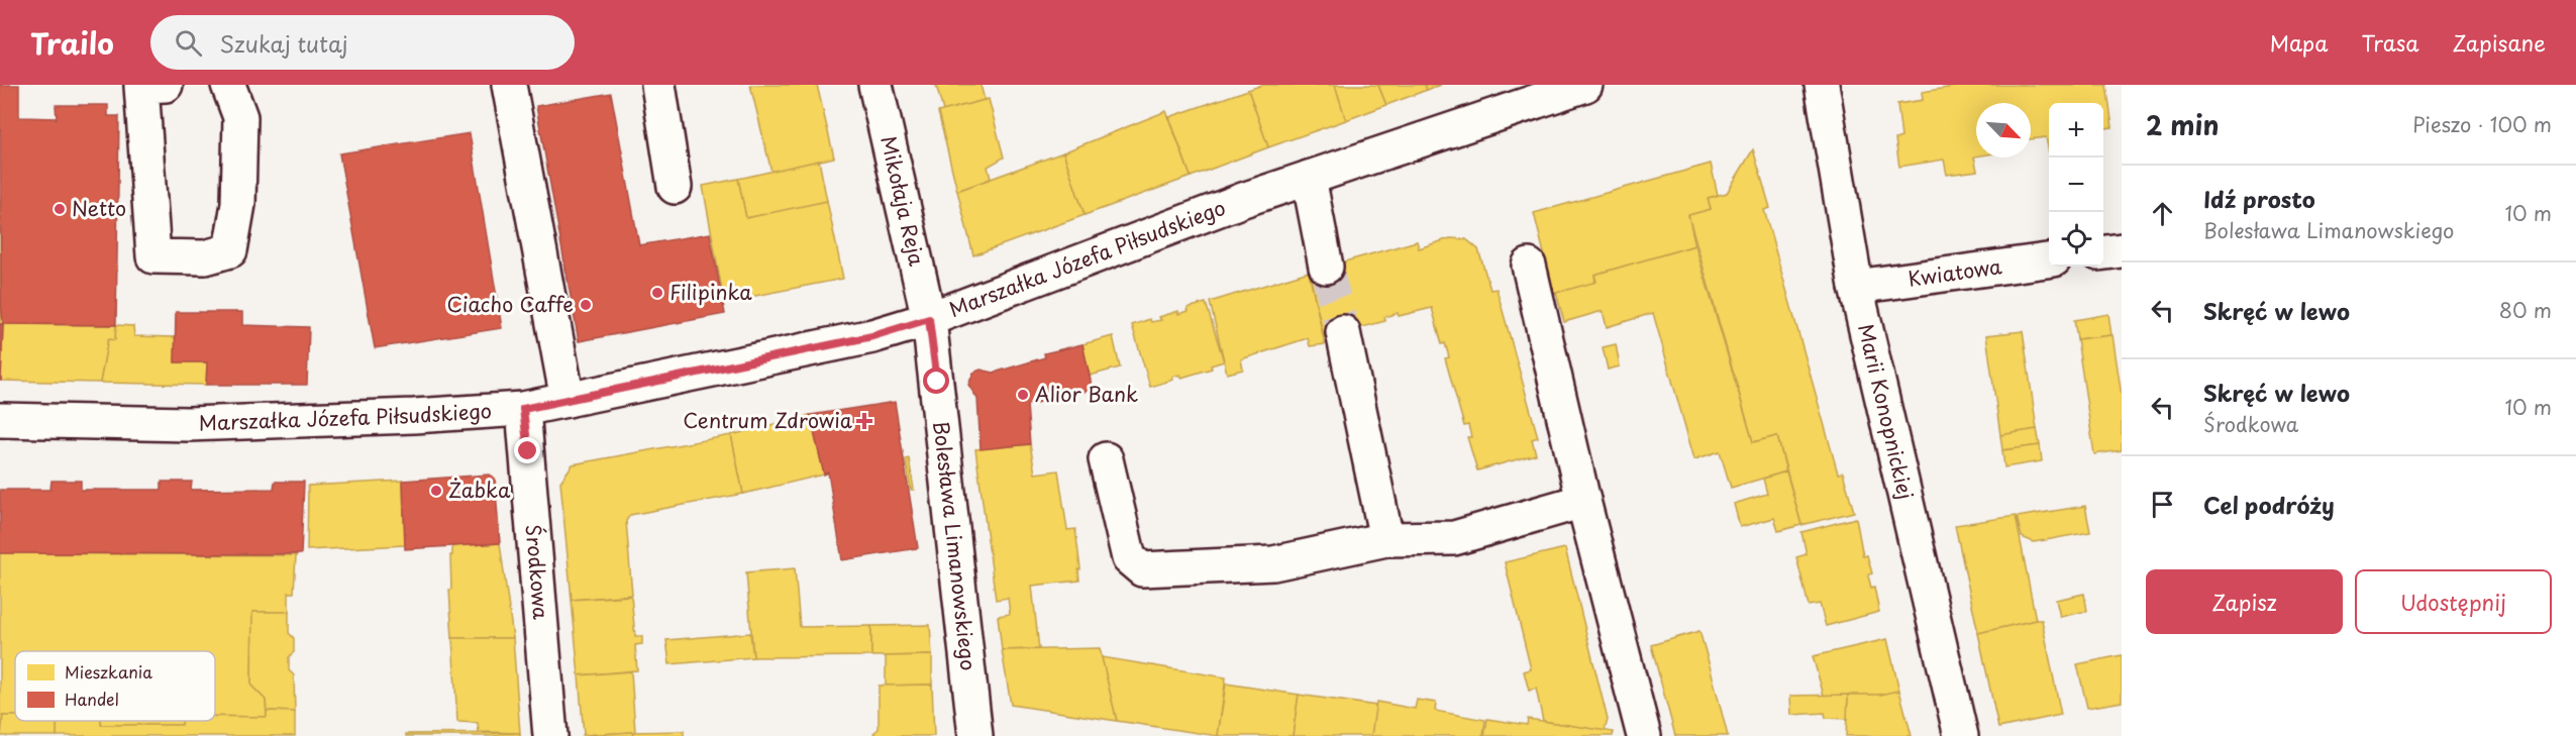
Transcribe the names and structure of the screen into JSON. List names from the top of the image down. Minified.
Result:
{"streets":{"street":["Mikołaja Reja","Marszałka Józefa Piłsudskiego","Kwiatowa","Marii Konopnickiej","Bolesława Limanowskiego","Środkowa"]},"crossings":[["Mikołaja Reja","Marszałka Józefa Piłsudskiego"],["Mikołaja Reja","Bolesława Limanowskiego"],["Marszałka Józefa Piłsudskiego","Bolesława Limanowskiego"],["Marszałka Józefa Piłsudskiego","Środkowa"],["Kwiatowa","Marii Konopnickiej"]],"places":{"other":["Netto","Filipinka","Ciacho Caffe","Alior Bank","Żabka"],"health":["Centrum Zdrowia"]},"legend":["Mieszkania","Handel"],"north":"bottom right","page":{"header":"Trailo","search":"Szukaj tutaj","nav":["Mapa","Trasa","Zapisane"],"heading":["2 min","Pieszo · 100 m"],"map_buttons":["+","−"],"list":[["Idź prosto","Bolesława Limanowskiego","10 m"],["Skręć w lewo","80 m"],["Skręć w lewo","Środkowa","10 m"],"Cel podróży"],"buttons":["Zapisz","Udostępnij"]}}
